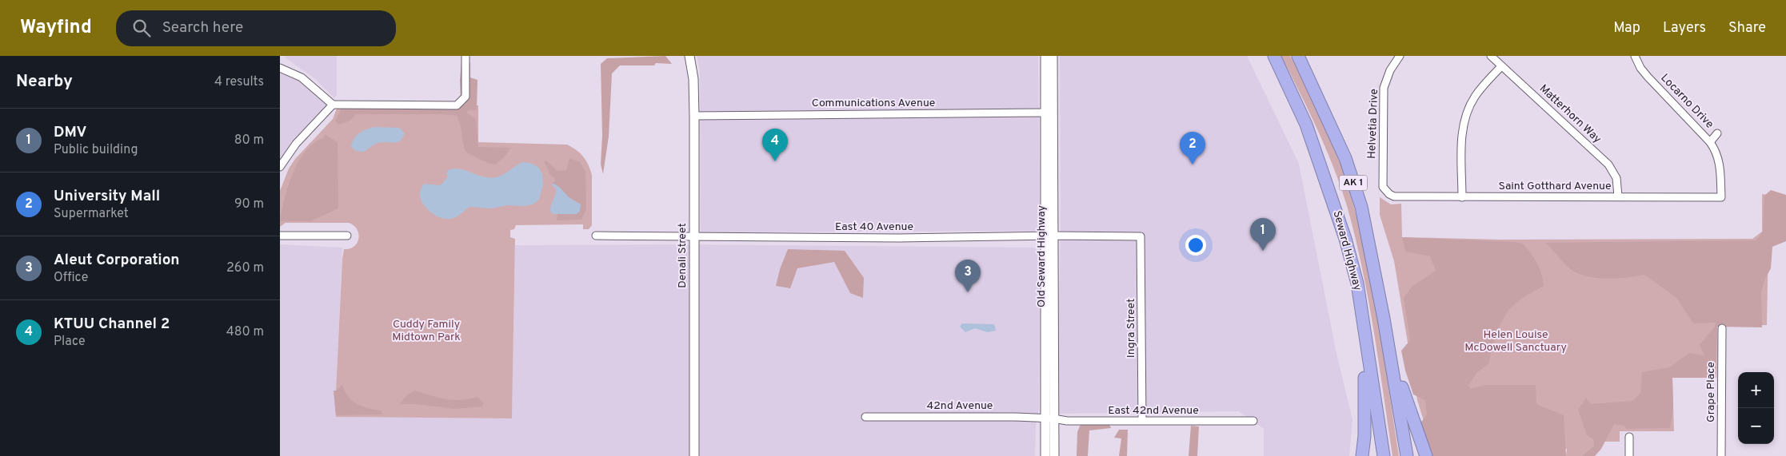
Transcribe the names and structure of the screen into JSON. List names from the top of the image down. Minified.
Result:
{"streets":{"highway":["AK 1","Seward Highway"],"main road":["Denali Street","Old Seward Highway"],"street":["Locarno Drive","Communications Avenue","Matterhorn Way","Helvetia Drive","Saint Gotthard Avenue","East 40 Avenue","Ingra Street","Grape Place","42nd Avenue","East 42nd Avenue"]},"crossings":[["Locarno Drive","Saint Gotthard Avenue"],["Communications Avenue","Denali Street"],["Communications Avenue","Old Seward Highway"],["Matterhorn Way","Saint Gotthard Avenue"],["Helvetia Drive","Saint Gotthard Avenue"],["East 40 Avenue","Denali Street"],["East 40 Avenue","Old Seward Highway"],["East 40 Avenue","Ingra Street"],["Old Seward Highway","42nd Avenue"],["Old Seward Highway","East 42nd Avenue"],["Ingra Street","East 42nd Avenue"],["42nd Avenue","East 42nd Avenue"]],"parks":["Cuddy Family Midtown Park","Helen Louise McDowell Sanctuary"],"page":{"header":"Wayfind","search":"Search here","nav":["Map","Layers","Share"],"heading":["Nearby","4 results"],"list":[{"mark":"1","name":"DMV","note":"Public building","value":"80 m"},{"mark":"2","name":"University Mall","note":"Supermarket","value":"90 m"},{"mark":"3","name":"Aleut Corporation","note":"Office","value":"260 m"},{"mark":"4","name":"KTUU Channel 2","note":"Place","value":"480 m"}],"pins":["4","2","1","3"],"map_buttons":["+","−"]}}
